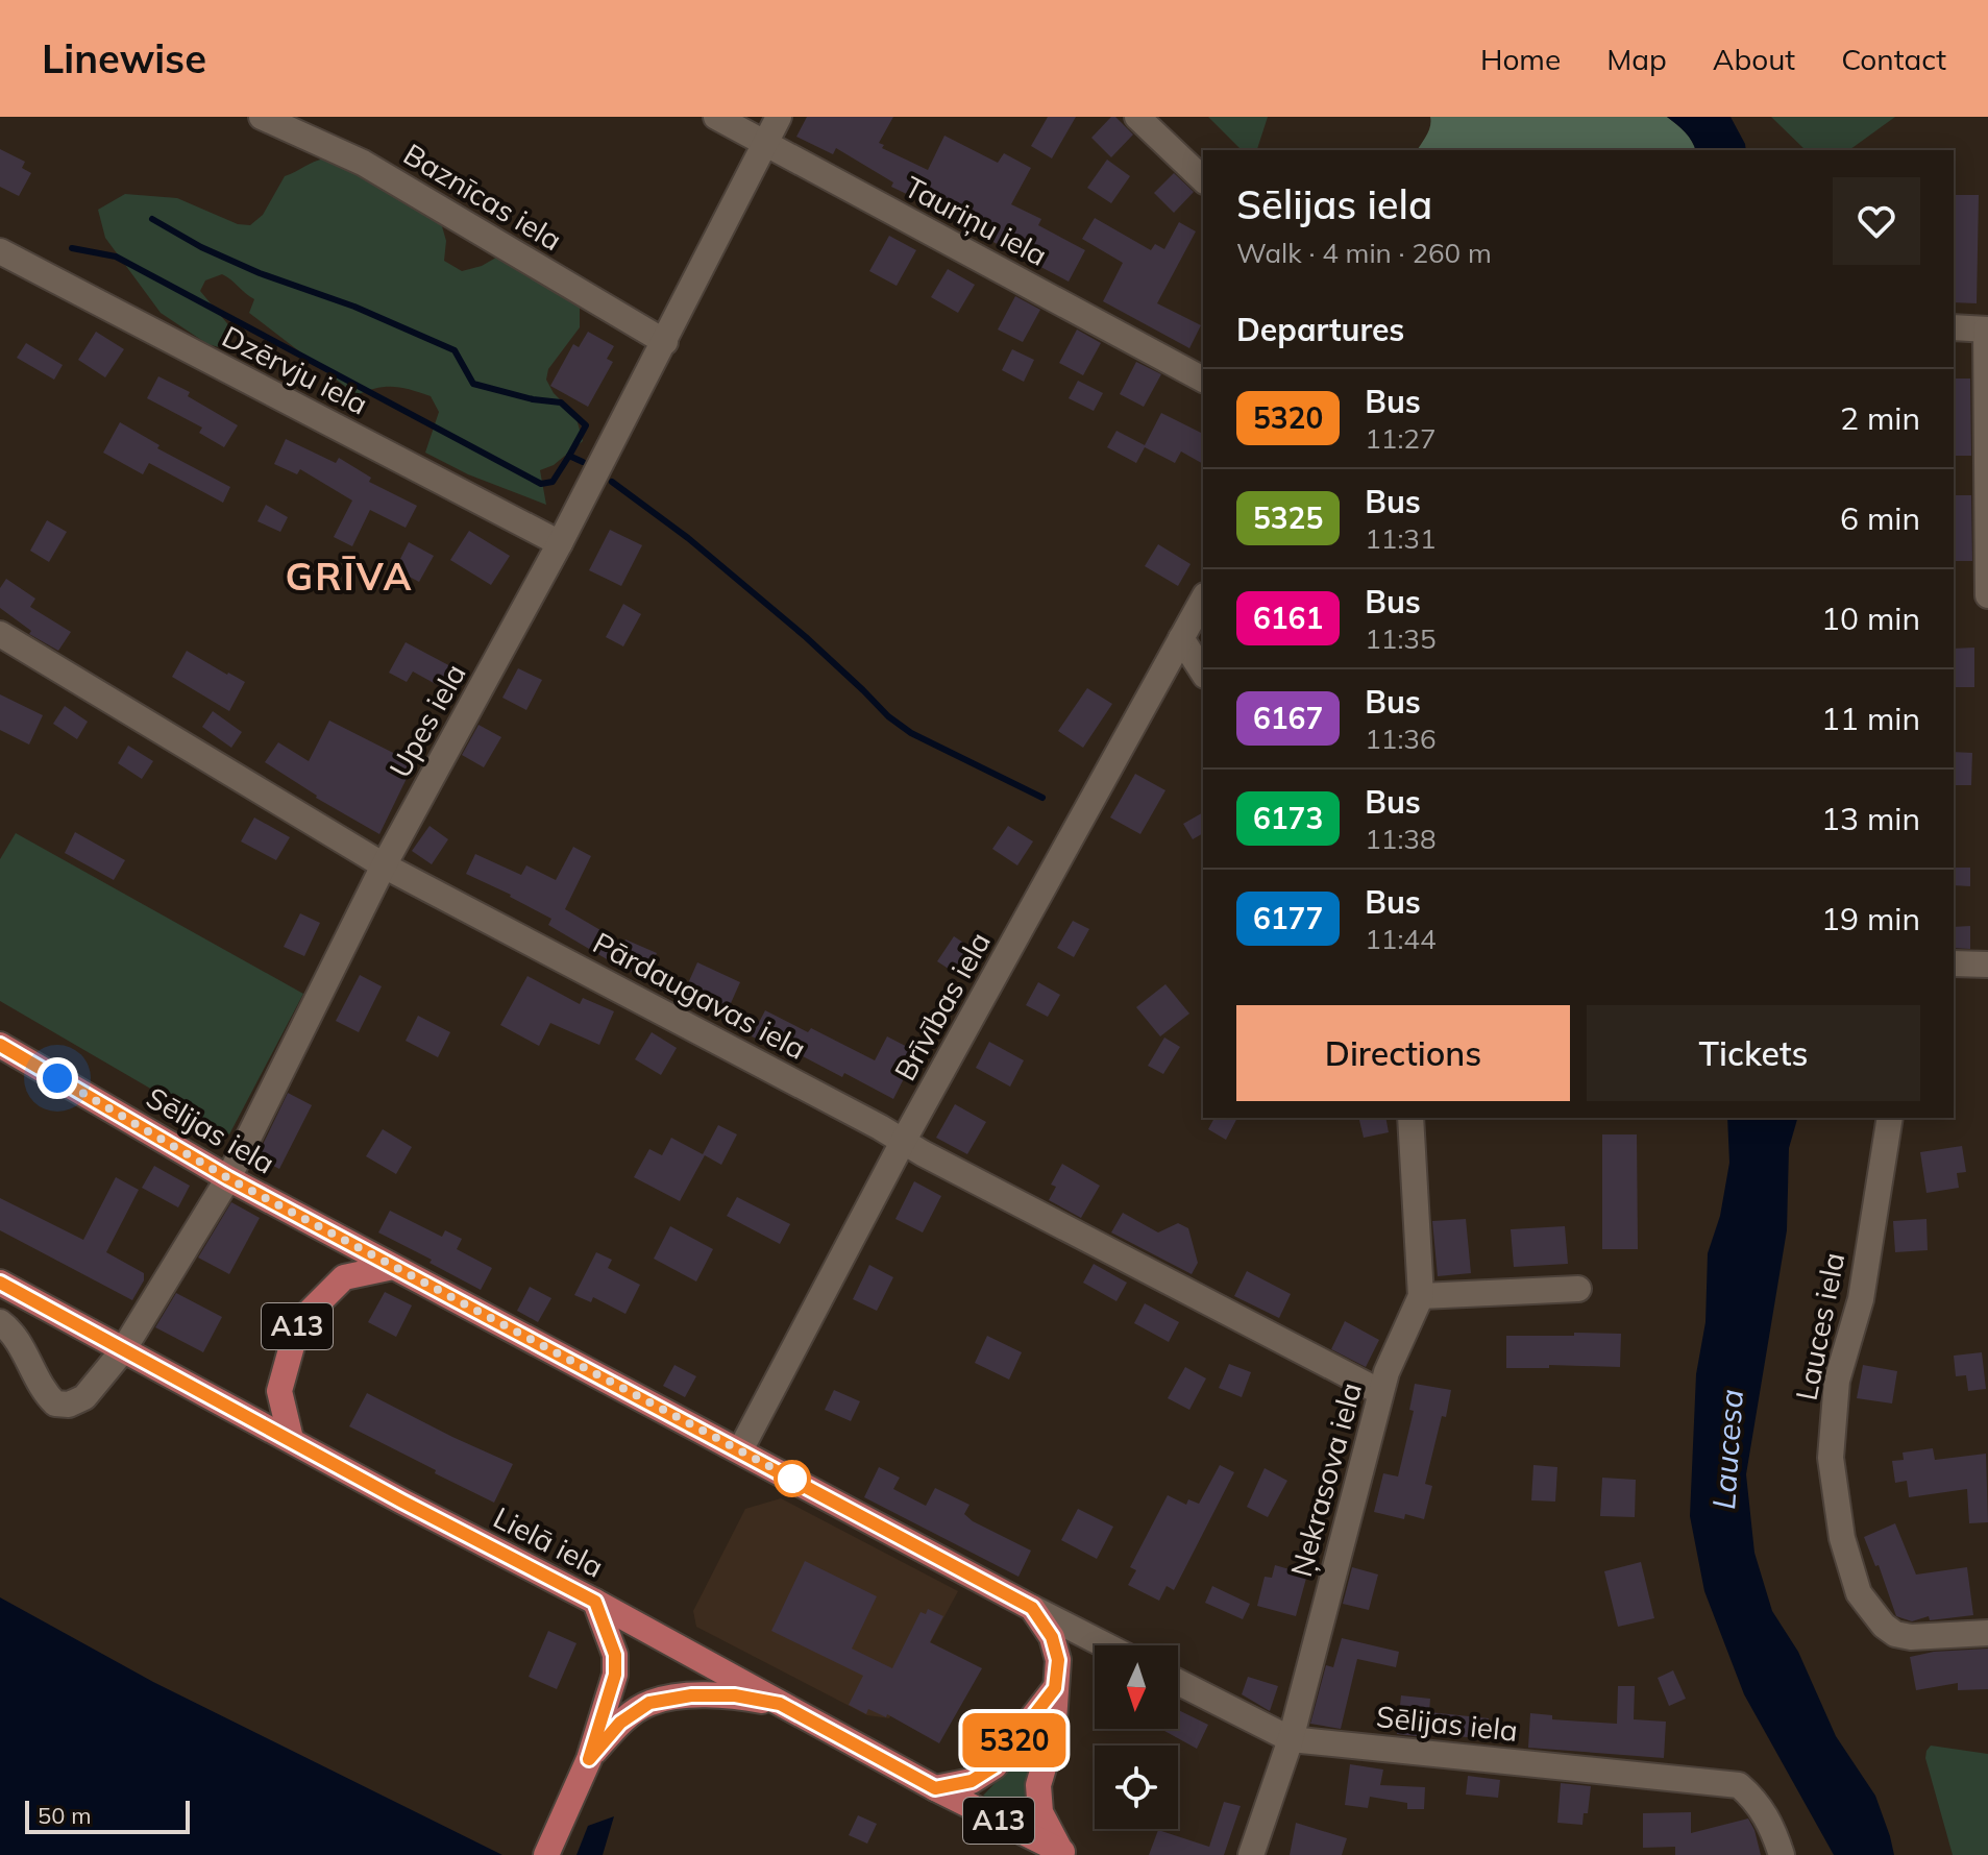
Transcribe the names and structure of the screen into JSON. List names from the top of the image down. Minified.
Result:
{"streets":{"main road":["Sēlijas iela","A13","Lielā iela"],"street":["Baznīcas iela","Tauriņu iela","Dzērvju iela","Upes iela","Pārdaugavas iela","Brīvības iela","Lauces iela","Ņekrasova iela"]},"crossings":[["Baznīcas iela","Upes iela"],["Tauriņu iela","Upes iela"],["Dzērvju iela","Upes iela"],["Upes iela","Pārdaugavas iela"],["Upes iela","Sēlijas iela"],["Upes iela","Lielā iela"],["Pārdaugavas iela","Brīvības iela"],["Pārdaugavas iela","Ņekrasova iela"],["Brīvības iela","Sēlijas iela"],["Sēlijas iela","A13"],["Sēlijas iela","Ņekrasova iela"],["A13","Lielā iela"]],"districts":["GRĪVA"],"water":["Laucesa"],"lines":["bus line 5320"],"scale_bar":"50 m","north":"bottom","page":{"header":"Linewise","nav":["Home","Map","About","Contact"],"on_map":"5320","heading":[["Sēlijas iela","Walk · 4 min · 260 m"],"Departures"],"list":[{"mark":"5320","name":"Bus","note":"11:27","value":"2 min"},{"mark":"5325","name":"Bus","note":"11:31","value":"6 min"},{"mark":"6161","name":"Bus","note":"11:35","value":"10 min"},{"mark":"6167","name":"Bus","note":"11:36","value":"11 min"},{"mark":"6173","name":"Bus","note":"11:38","value":"13 min"},{"mark":"6177","name":"Bus","note":"11:44","value":"19 min"}],"buttons":["Directions","Tickets"],"scale":"50 m"}}
